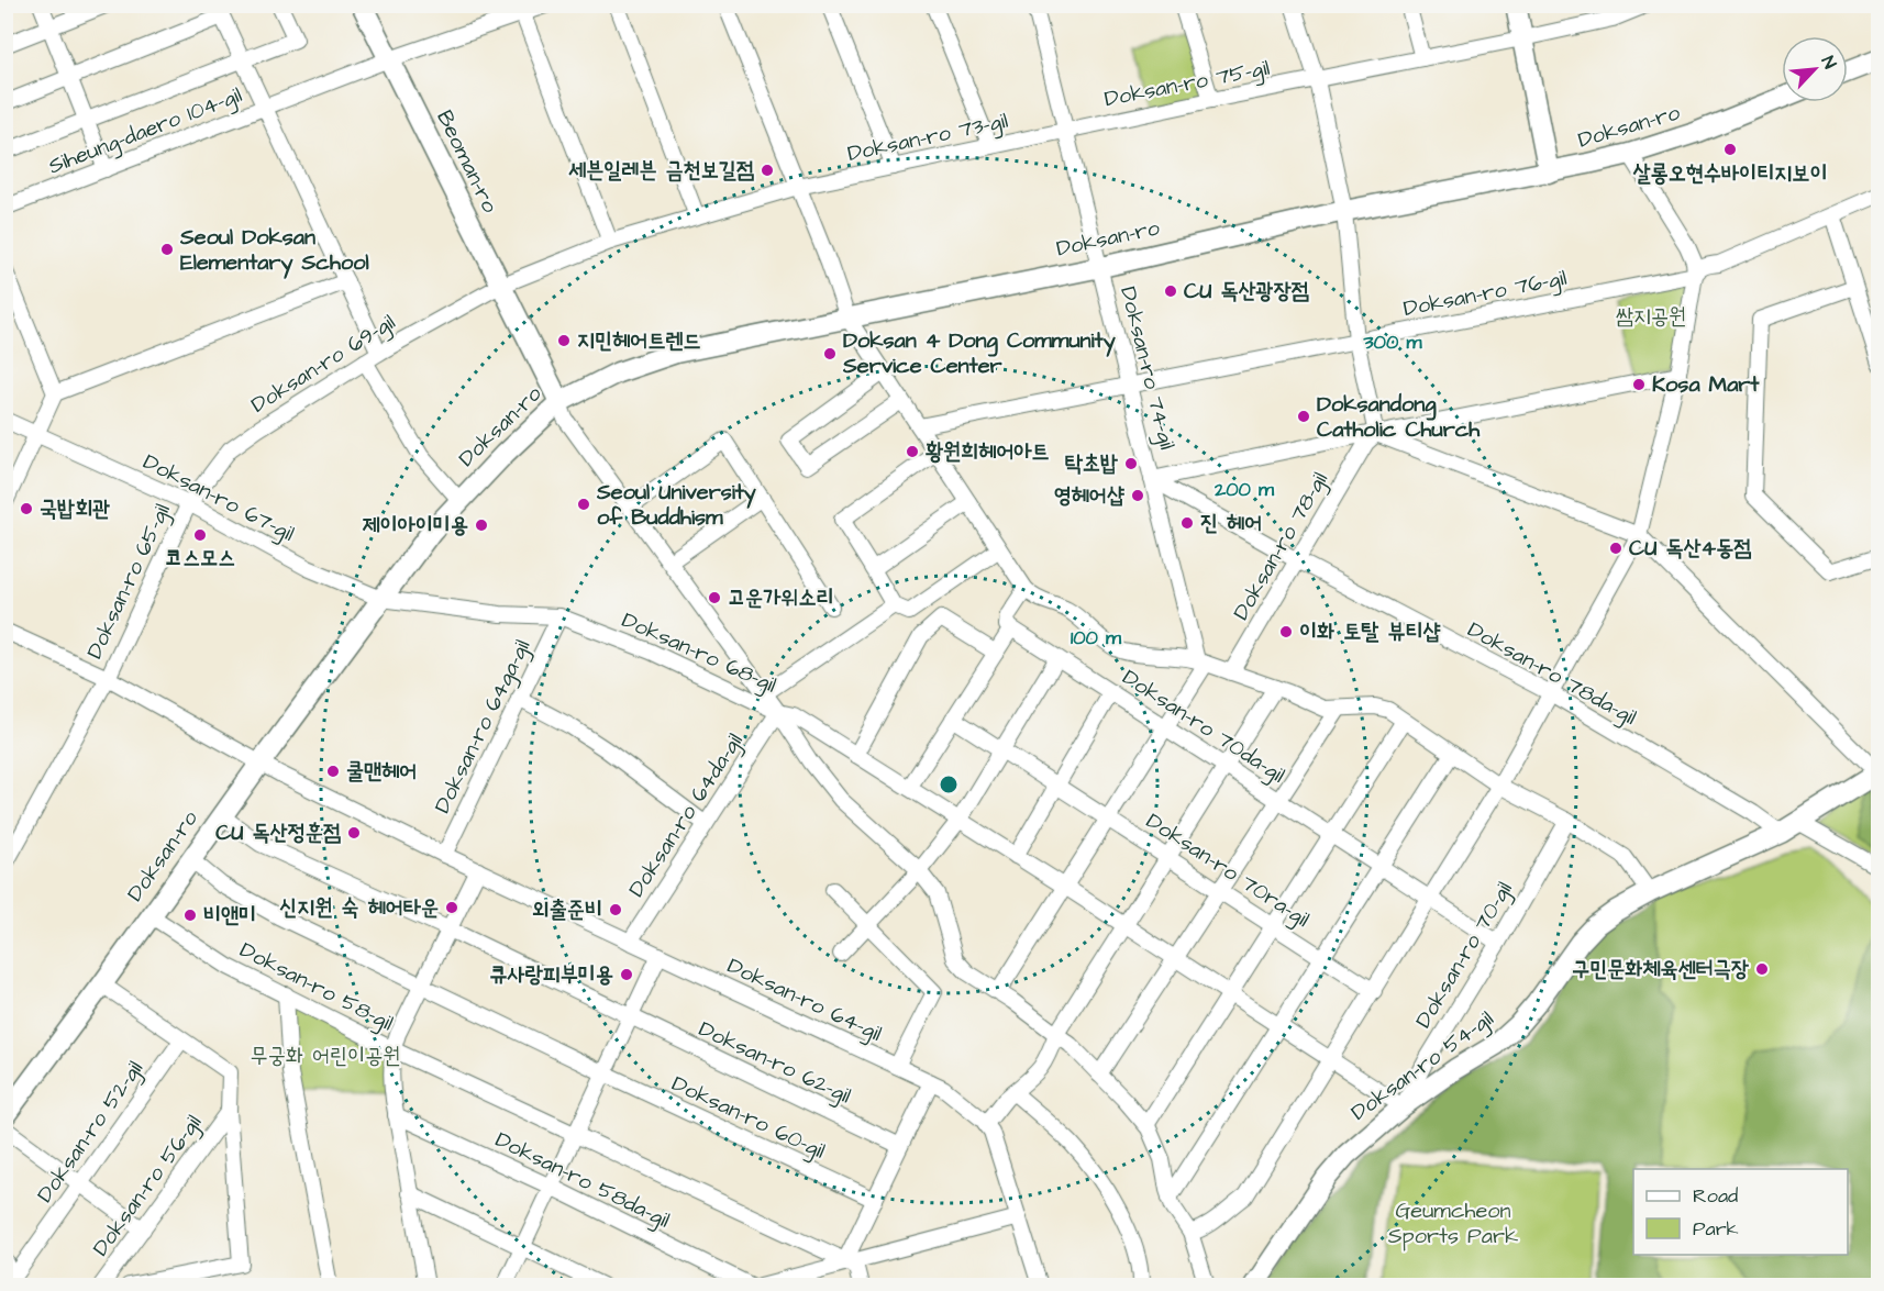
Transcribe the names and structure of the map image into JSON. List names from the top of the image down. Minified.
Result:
{"streets":{"main road":["Doksan-ro","Beoman-ro","Doksan-ro 54-gil"],"street":["Doksan-ro 75-gil","Siheung-daero 104-gil","Doksan-ro 73-gil","Doksan-ro 76-gil","Doksan-ro 69-gil","Doksan-ro 74-gil","Doksan-ro 67-gil","Doksan-ro 78-gil","Doksan-ro 65-gil","Doksan-ro 68-gil","Doksan-ro 78da-gil","Doksan-ro 64ga-gil","Doksan-ro 70da-gil","Doksan-ro 64da-gil","Doksan-ro 70ra-gil","Doksan-ro 70-gil","Doksan-ro 58-gil","Doksan-ro 64-gil","Doksan-ro 62-gil","Doksan-ro 60-gil","Doksan-ro 52-gil","Doksan-ro 58da-gil","Doksan-ro 56-gil"]},"crossings":[["Doksan-ro 75-gil","Doksan-ro 73-gil"],["Doksan-ro","Beoman-ro"],["Doksan-ro","Doksan-ro 69-gil"],["Doksan-ro","Doksan-ro 74-gil"],["Doksan-ro","Doksan-ro 67-gil"],["Doksan-ro","Doksan-ro 65-gil"],["Doksan-ro","Doksan-ro 68-gil"],["Doksan-ro","Doksan-ro 58-gil"],["Doksan-ro","Doksan-ro 64-gil"],["Doksan-ro","Doksan-ro 62-gil"],["Doksan-ro","Doksan-ro 60-gil"],["Doksan-ro","Doksan-ro 56-gil"],["Beoman-ro","Doksan-ro 69-gil"],["Doksan-ro 76-gil","Doksan-ro 74-gil"],["Doksan-ro 69-gil","Doksan-ro 67-gil"],["Doksan-ro 69-gil","Doksan-ro 65-gil"],["Doksan-ro 74-gil","Doksan-ro 78-gil"],["Doksan-ro 74-gil","Doksan-ro 78da-gil"],["Doksan-ro 67-gil","Doksan-ro 65-gil"],["Doksan-ro 67-gil","Doksan-ro 68-gil"],["Doksan-ro 78-gil","Doksan-ro 78da-gil"],["Doksan-ro 65-gil","Doksan-ro 64-gil"],["Doksan-ro 68-gil","Doksan-ro 64ga-gil"],["Doksan-ro 68-gil","Doksan-ro 64da-gil"],["Doksan-ro 78da-gil","Doksan-ro 54-gil"],["Doksan-ro 64ga-gil","Doksan-ro 64-gil"],["Doksan-ro 70da-gil","Doksan-ro 70-gil"],["Doksan-ro 64da-gil","Doksan-ro 64-gil"],["Doksan-ro 70-gil","Doksan-ro 54-gil"],["Doksan-ro 52-gil","Doksan-ro 56-gil"]],"parks":["쌈지공원","무궁화 어린이공원","Geumcheon Sports Park"],"places":["살롱오현수바이티지보이","세븐일레븐 금천보길점","Seoul Doksan Elementary School","CU 독산광장점","지민헤어트렌드","Doksan 4 Dong Community Service Center","Kosa Mart","Doksandong Catholic Church","황원희헤어아트","탁초밥","영헤어샵","Seoul University of Buddhism","국밥회관","진 헤어","제이아이미용","코스모스","CU 독산4동점","고운가위소리","이화 토탈 뷰티샵","쿨맨헤어","CU 독산정훈점","신지원 숙 헤어타운","외출준비","비앤미","구민문화체육센터극장","큐사랑피부미용"],"legend":["Road","Park"],"north":"top right","rings":["300 m","200 m","100 m"]}
